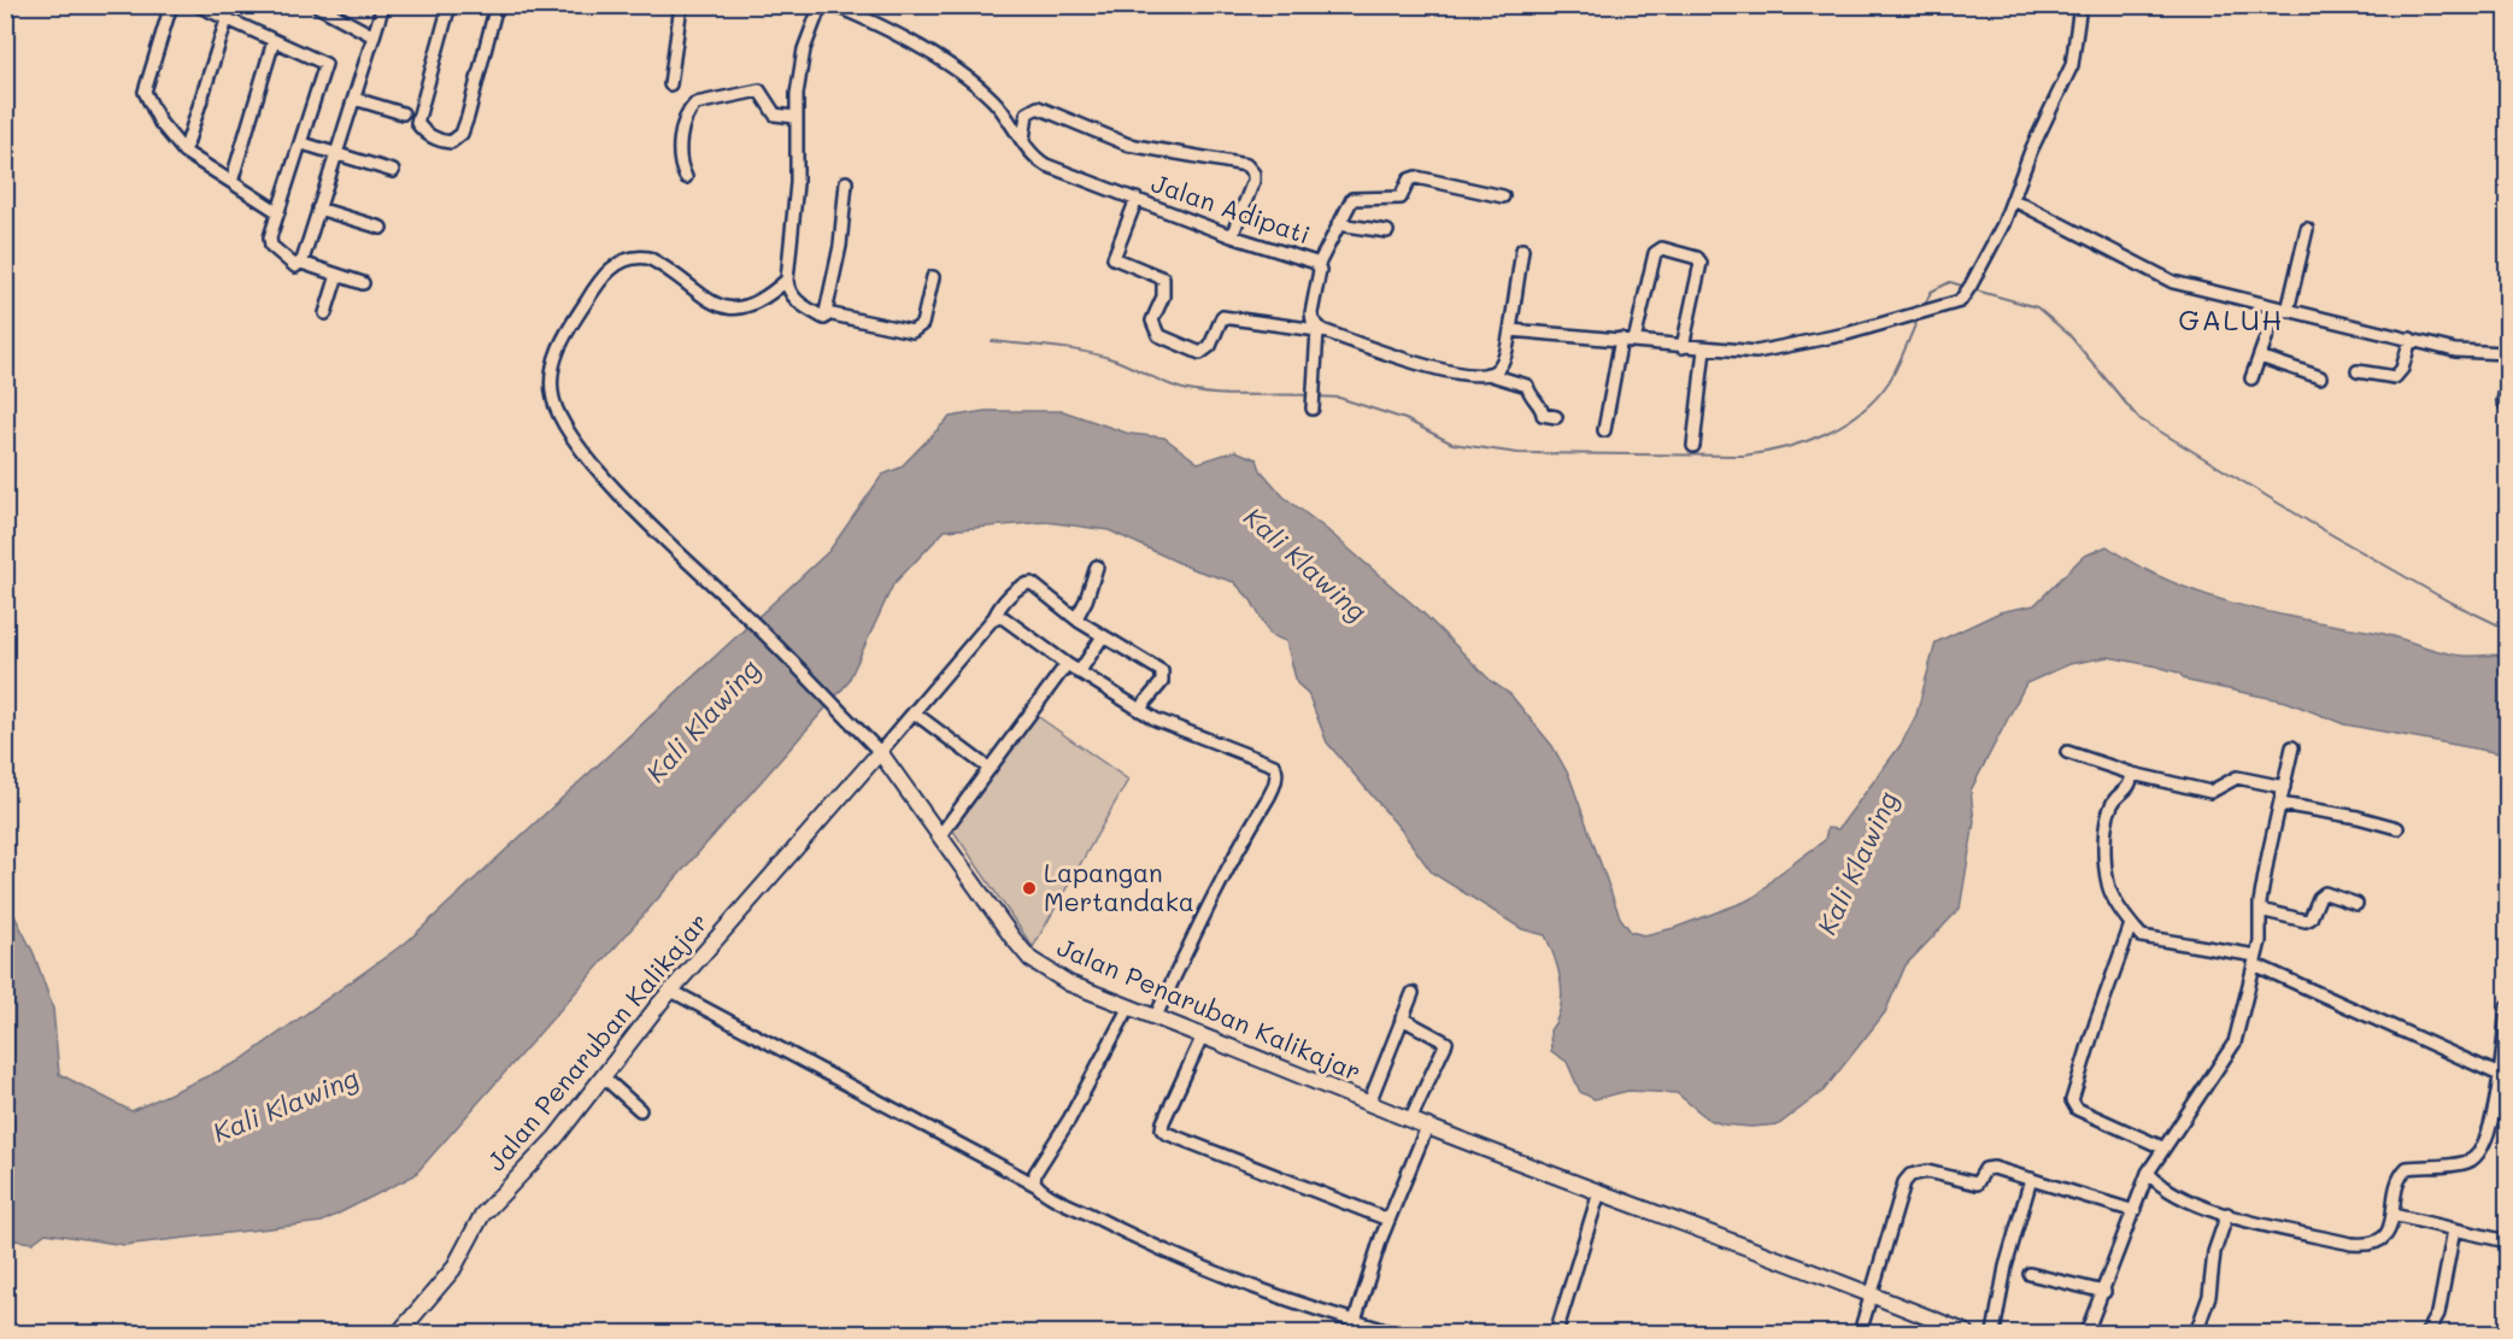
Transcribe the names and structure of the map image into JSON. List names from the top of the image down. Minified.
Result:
{"streets":{"street":["Jalan Adipati","Jalan Penaruban Kalikajar"]},"districts":["GALUH"],"water":["Kali Klawing"],"places":["Lapangan Mertandaka"]}
